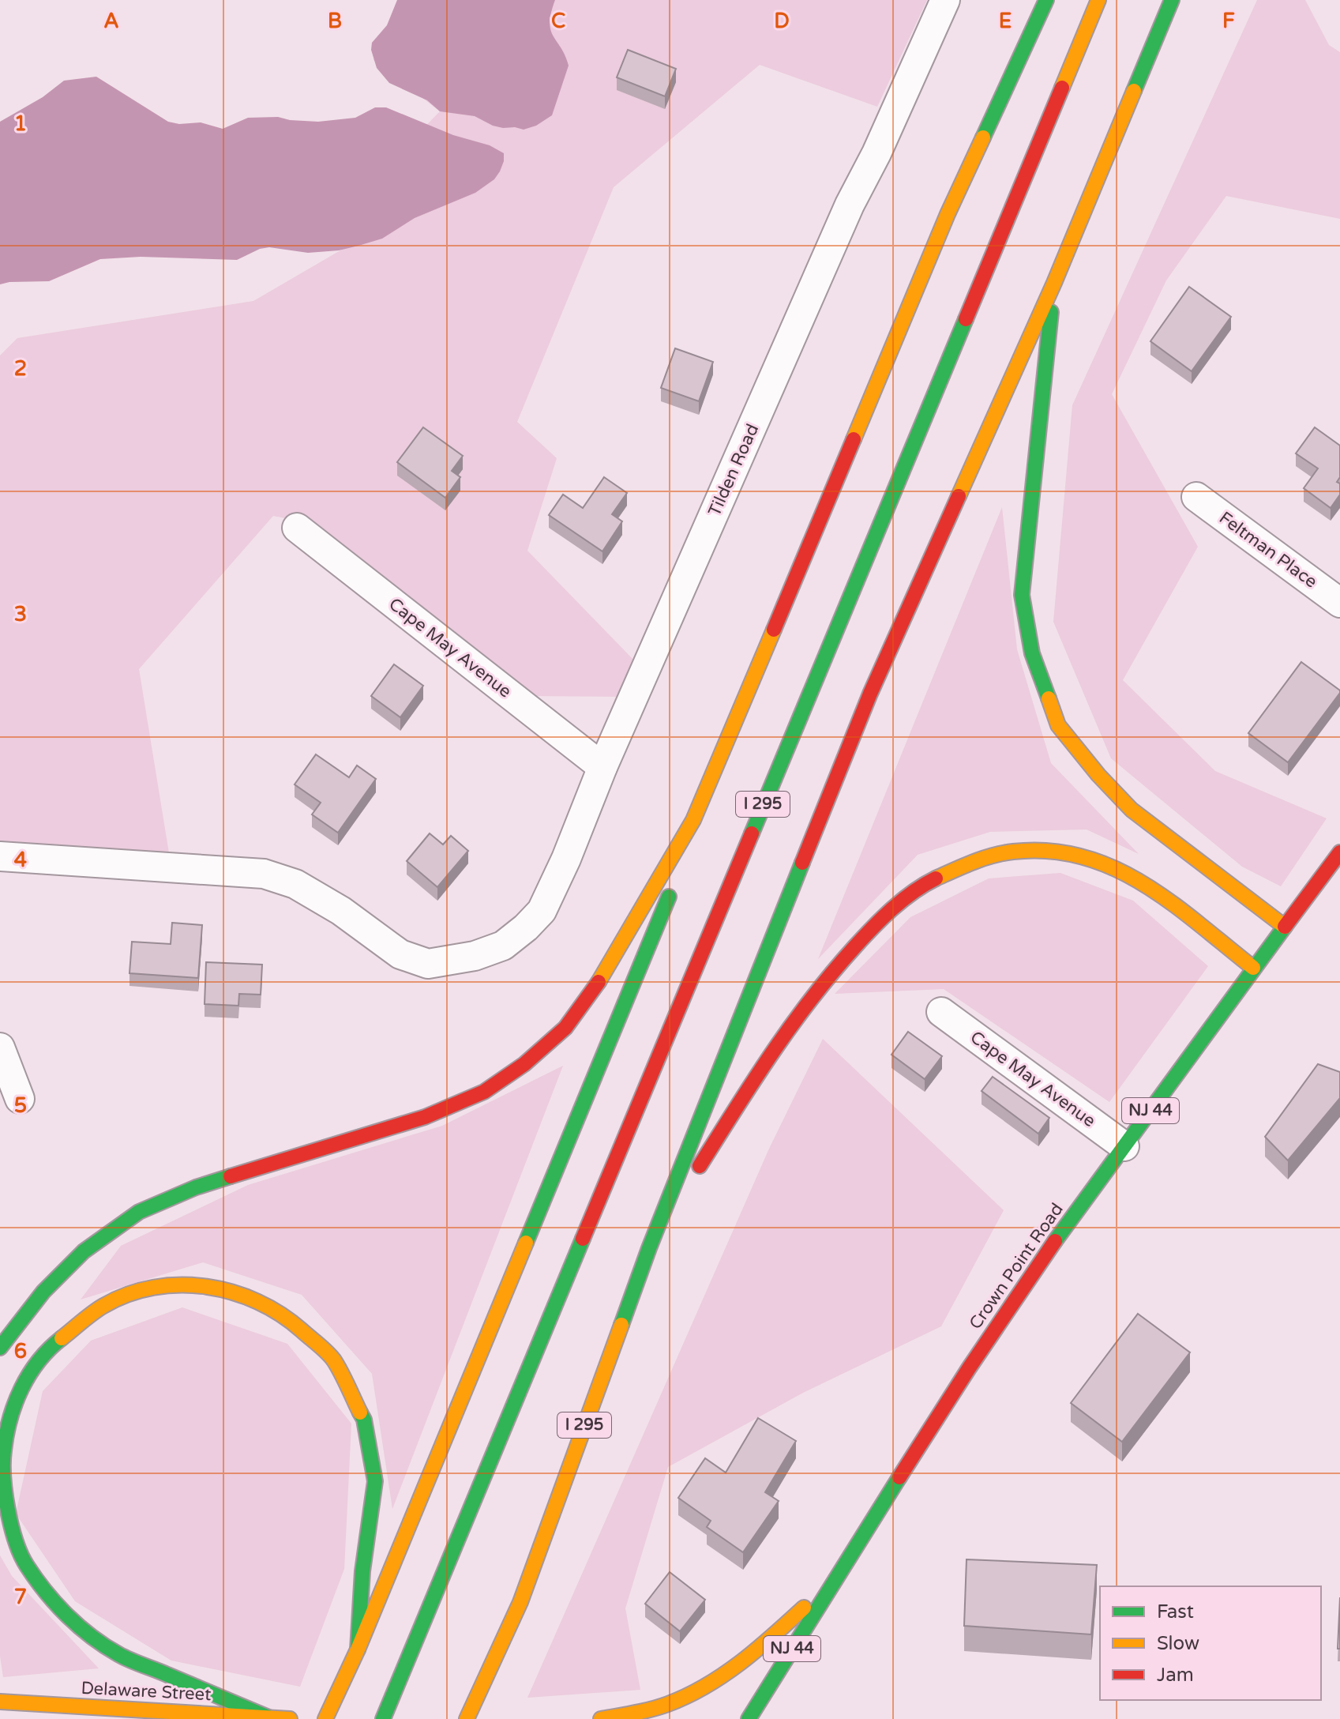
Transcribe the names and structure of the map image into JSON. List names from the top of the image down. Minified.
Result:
{"streets":{"main road":["I 295","NJ 44","Crown Point Road","Delaware Street"],"street":["Tilden Road","Feltman Place","Cape May Avenue"]},"crossings":[["Tilden Road","Cape May Avenue"],["Cape May Avenue","Crown Point Road"]],"legend":["Fast","Slow","Jam"],"grid":{"columns":["A","B","C","D","E","F"],"rows":["1","2","3","4","5","6","7"]}}
